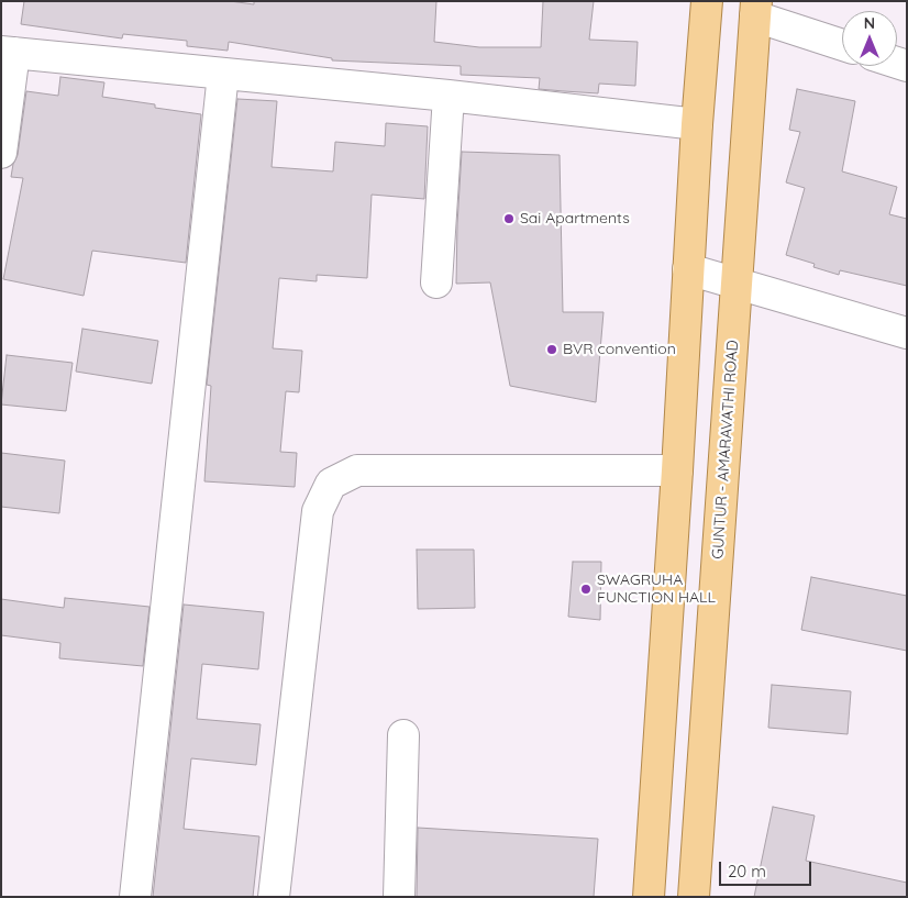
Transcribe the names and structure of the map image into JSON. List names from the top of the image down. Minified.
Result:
{"streets":{"main road":["GUNTUR - AMARAVATHI ROAD"]},"places":["Sai Apartments","BVR convention","SWAGRUHA FUNCTION HALL"],"scale_bar":"20 m","north":"top"}
